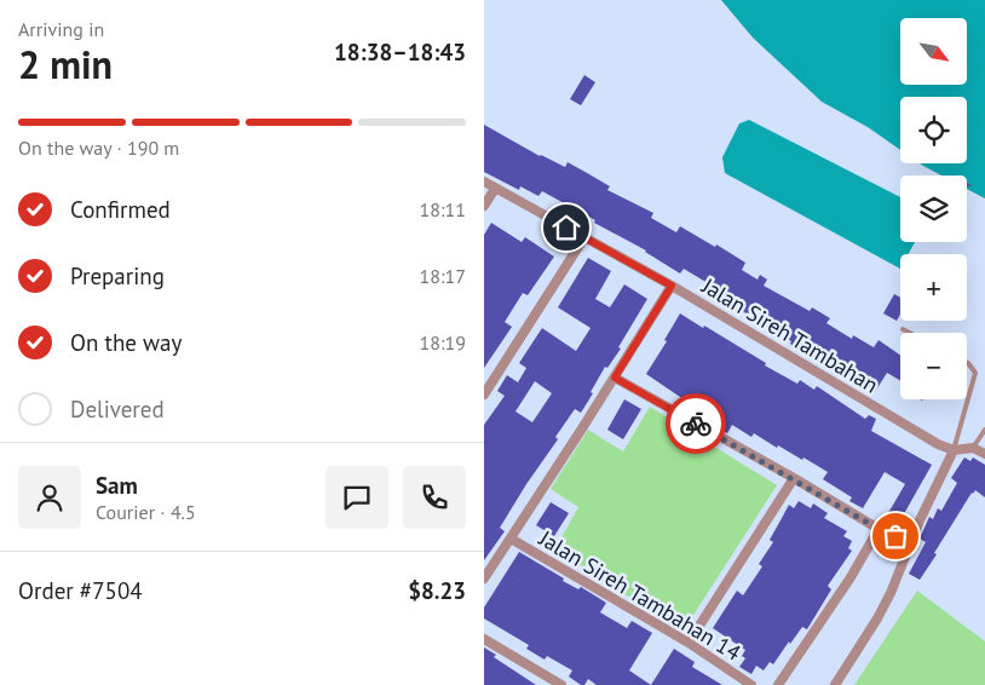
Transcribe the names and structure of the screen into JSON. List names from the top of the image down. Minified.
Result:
{"streets":{"street":["Jalan Sireh Tambahan","Jalan Sireh Tambahan 14"]},"north":"bottom right","page":{"heading":["2 min","Arriving in","18:38–18:43"],"panel":["Sam","Courier · 4.5","Order #7504","$8.23"],"map_buttons":["+","−"],"bar":"On the way · 190 m","list":[["Confirmed","18:11"],["Preparing","18:17"],["On the way","18:19"],"Delivered"]}}
